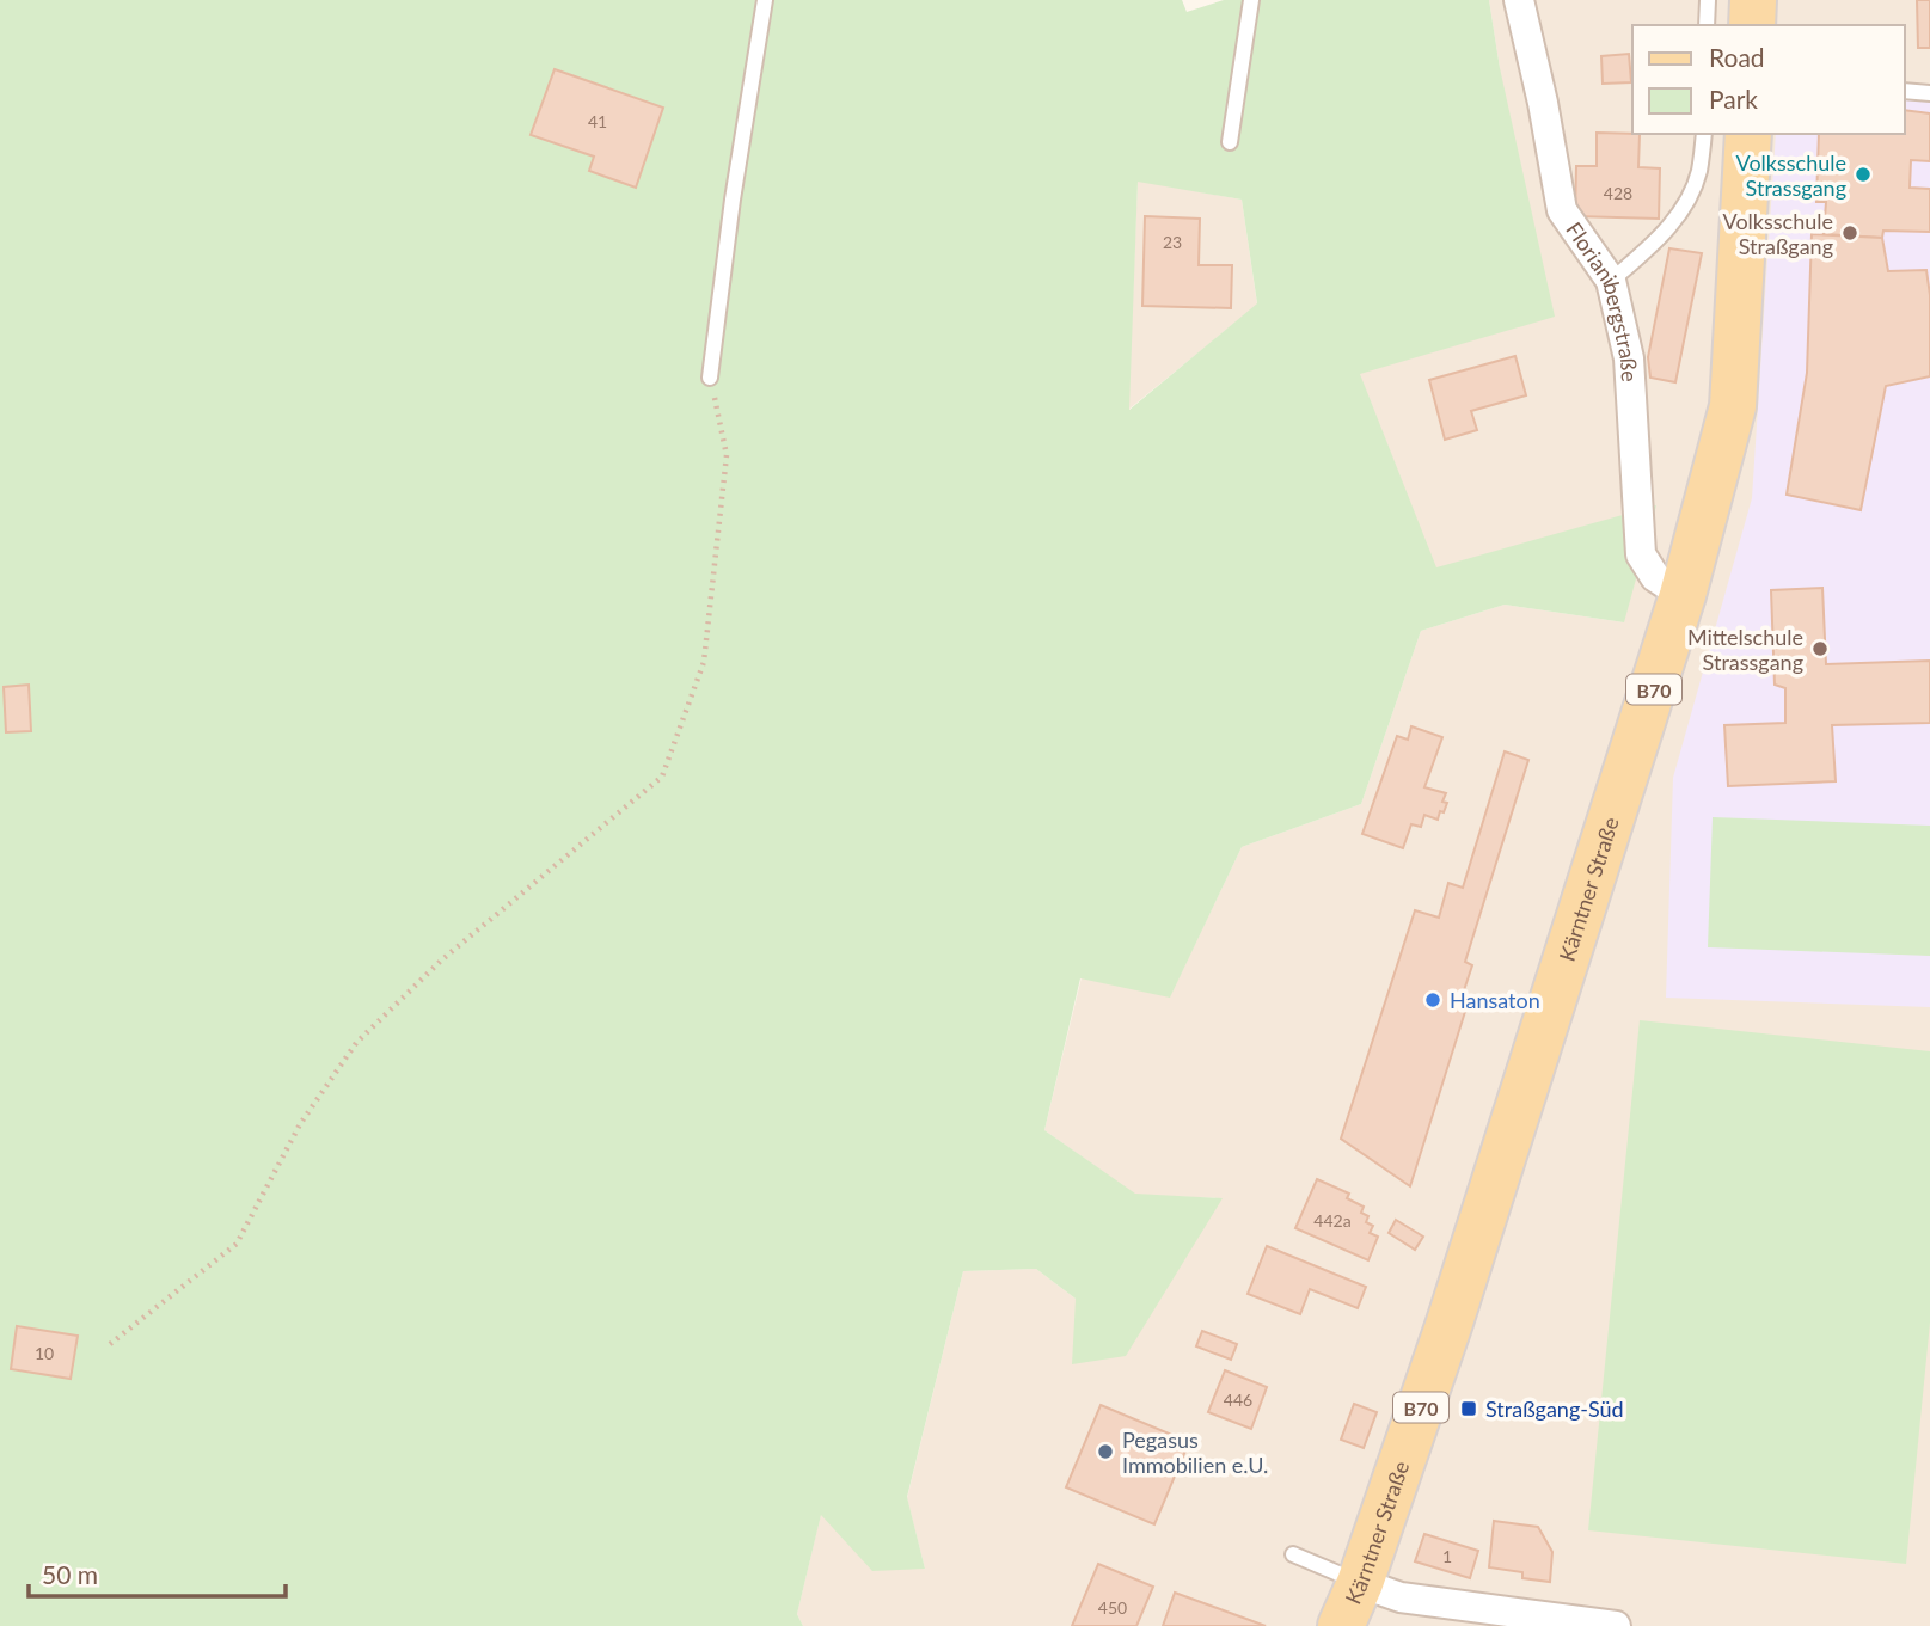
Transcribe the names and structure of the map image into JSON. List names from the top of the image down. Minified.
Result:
{"streets":{"main road":["B70","Kärntner Straße"],"street":["Florianibergstraße"]},"crossings":[["Florianibergstraße","Kärntner Straße"]],"places":{"other":["Volksschule Strassgang","Volksschule Straßgang","Mittelschule Strassgang","Hansaton","Pegasus Immobilien e.U."],"transit":["Straßgang-Süd"]},"house_numbers":["41","428","23","442a","10","446","1","450"],"legend":["Road","Park"],"scale_bar":"50 m"}
